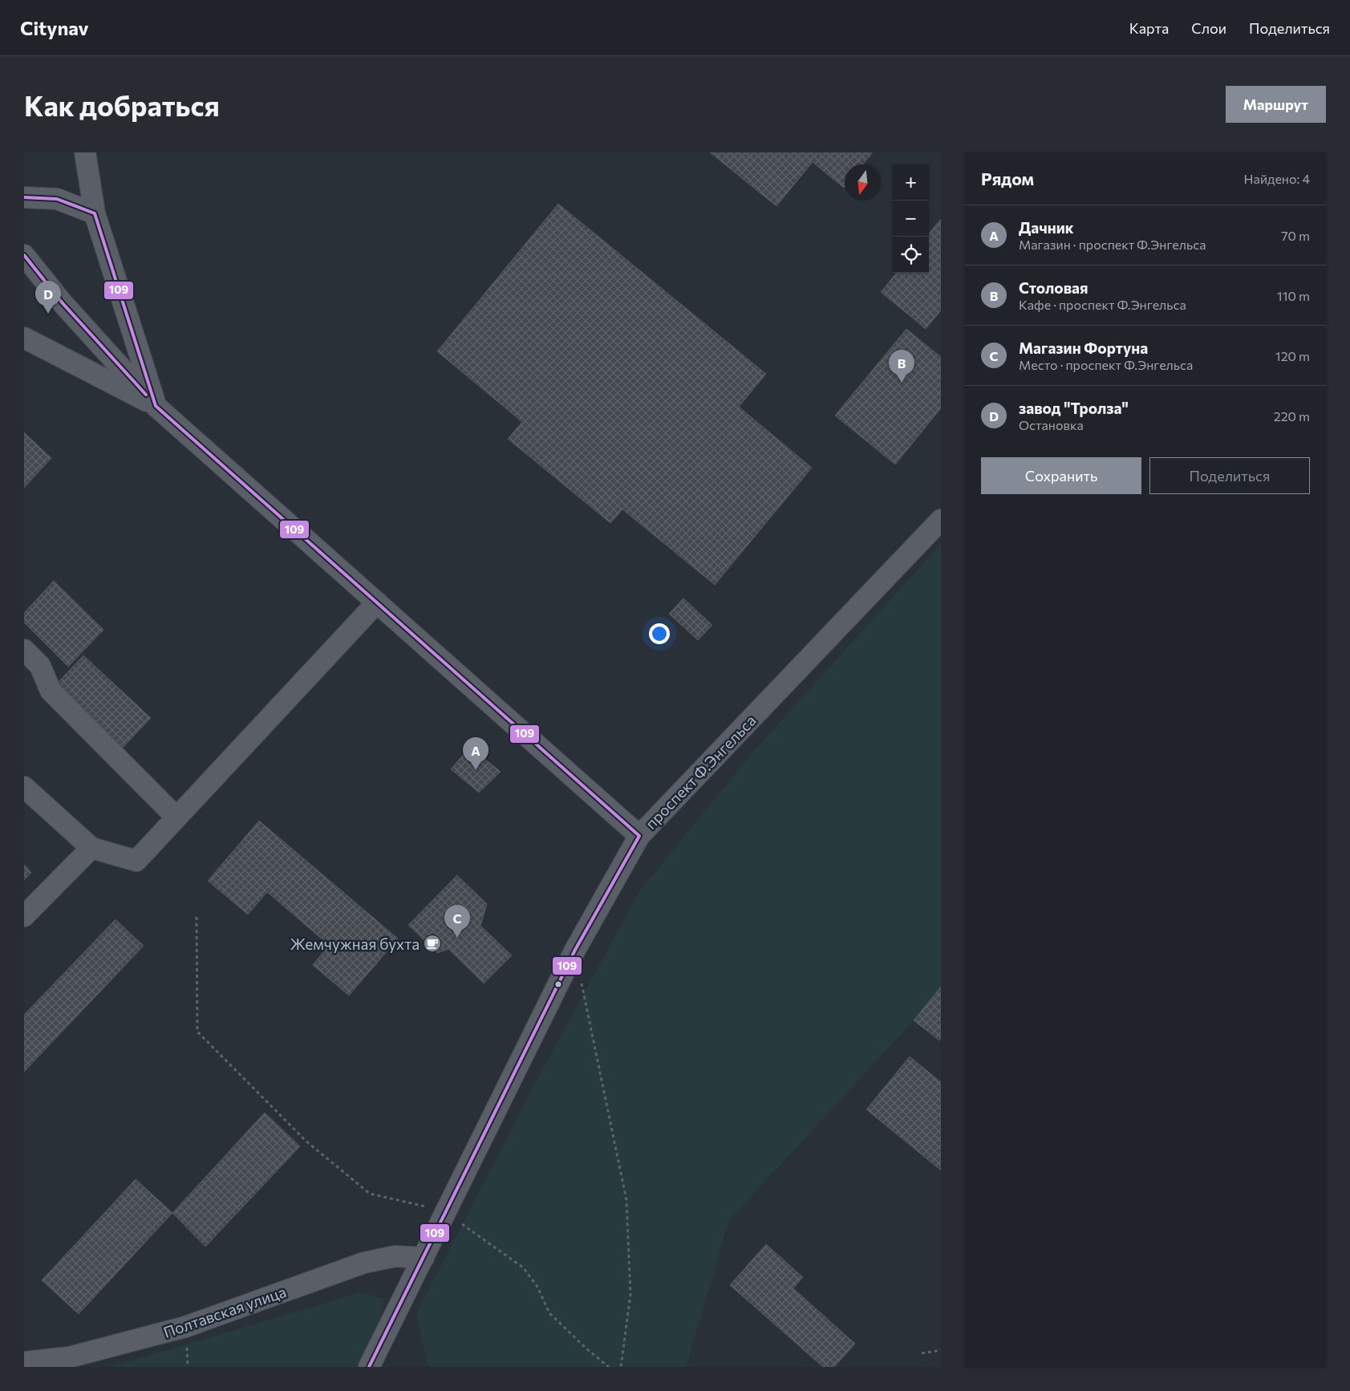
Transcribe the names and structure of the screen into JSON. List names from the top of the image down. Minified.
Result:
{"streets":{"street":["проспект Ф.Энгельса","Полтавская улица"]},"crossings":[["проспект Ф.Энгельса","Полтавская улица"]],"places":{"cafe":["Жемчужная бухта"]},"lines":["transit line 109"],"north":"bottom","page":{"header":"Citynav","nav":["Карта","Слои","Поделиться"],"buttons":["Маршрут",["Сохранить","Поделиться"]],"title":"Как добраться","heading":["Рядом","Найдено: 4"],"map_buttons":["+","−"],"list":[{"mark":"A","name":"Дачник","note":"Магазин · проспект Ф.Энгельса","value":"70 m"},{"mark":"B","name":"Столовая","note":"Кафе · проспект Ф.Энгельса","value":"110 m"},{"mark":"C","name":"Магазин Фортуна","note":"Место · проспект Ф.Энгельса","value":"120 m"},{"mark":"D","name":"завод \"Тролза\"","note":"Остановка","value":"220 m"}],"pins":["D","B","A","C"]}}
